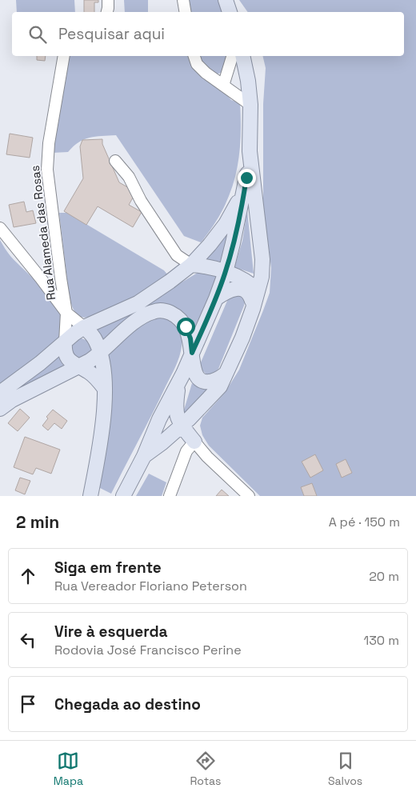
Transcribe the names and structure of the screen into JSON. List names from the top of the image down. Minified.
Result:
{"streets":{"street":["Rua Alameda das Rosas"]},"page":{"search":"Pesquisar aqui","heading":["2 min","A pé · 150 m"],"list":[["Siga em frente","Rua Vereador Floriano Peterson","20 m"],["Vire à esquerda","Rodovia José Francisco Perine","130 m"],"Chegada ao destino"],"nav":["Mapa","Rotas","Salvos"]}}
